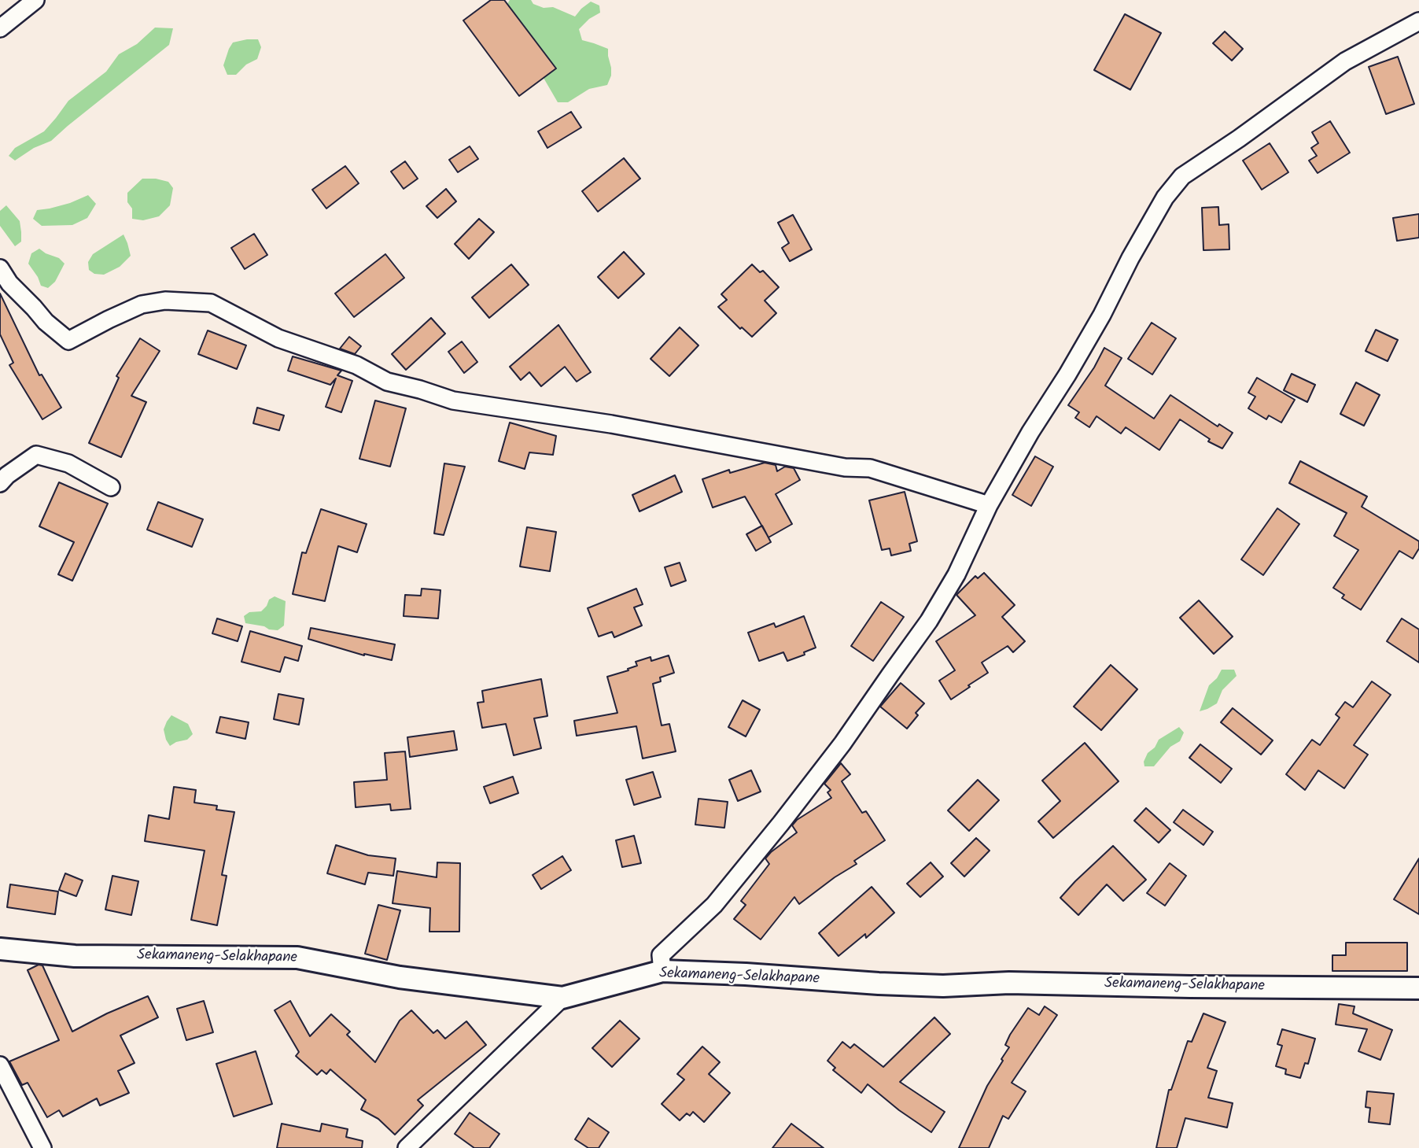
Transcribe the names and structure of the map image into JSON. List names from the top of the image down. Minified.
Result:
{"streets":{"street":["Sekamaneng-Selakhapane"]}}
